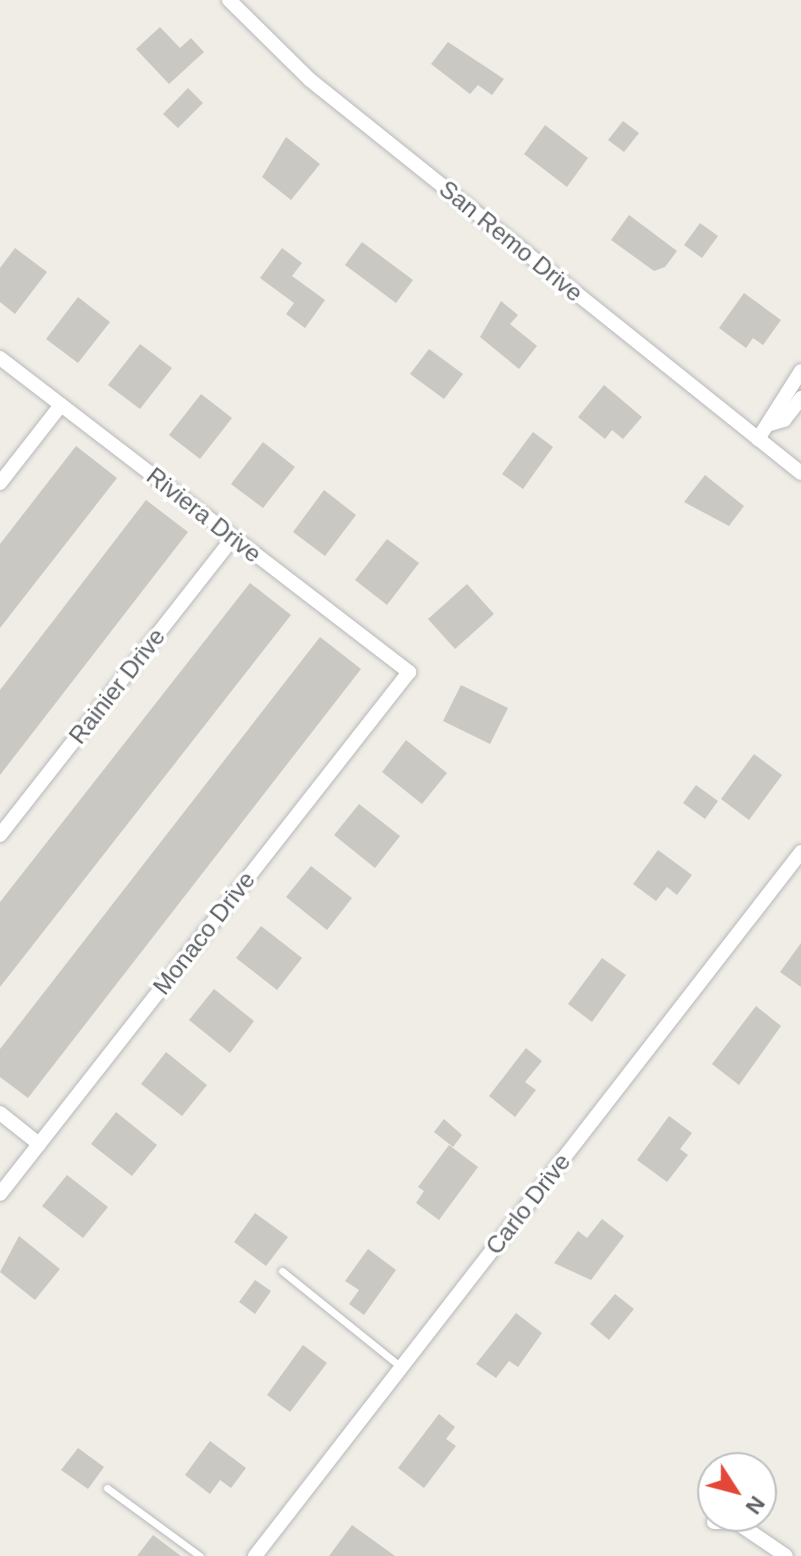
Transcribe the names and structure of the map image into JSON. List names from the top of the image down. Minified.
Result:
{"streets":{"street":["San Remo Drive","Riviera Drive","Rainier Drive","Monaco Drive","Carlo Drive"]},"crossings":[["Riviera Drive","Rainier Drive"],["Riviera Drive","Monaco Drive"]],"north":"bottom right"}
